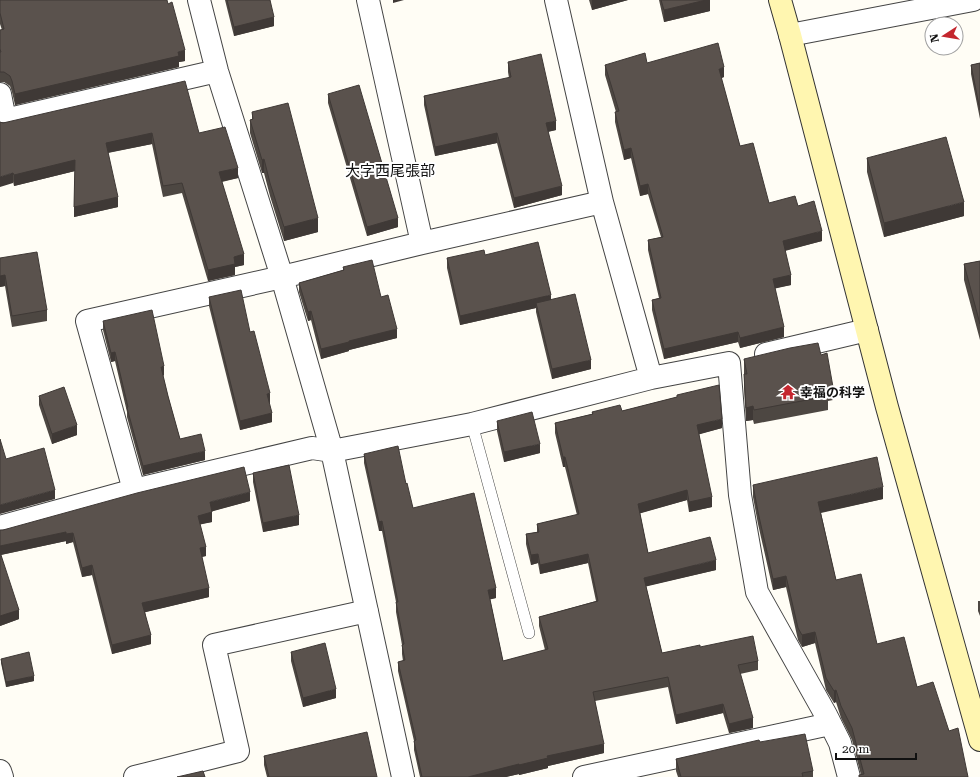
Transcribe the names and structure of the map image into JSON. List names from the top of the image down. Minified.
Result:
{"districts":["大字西尾張部"],"places":{"temple":["幸福の科学"]},"scale_bar":"20 m","north":"left"}
